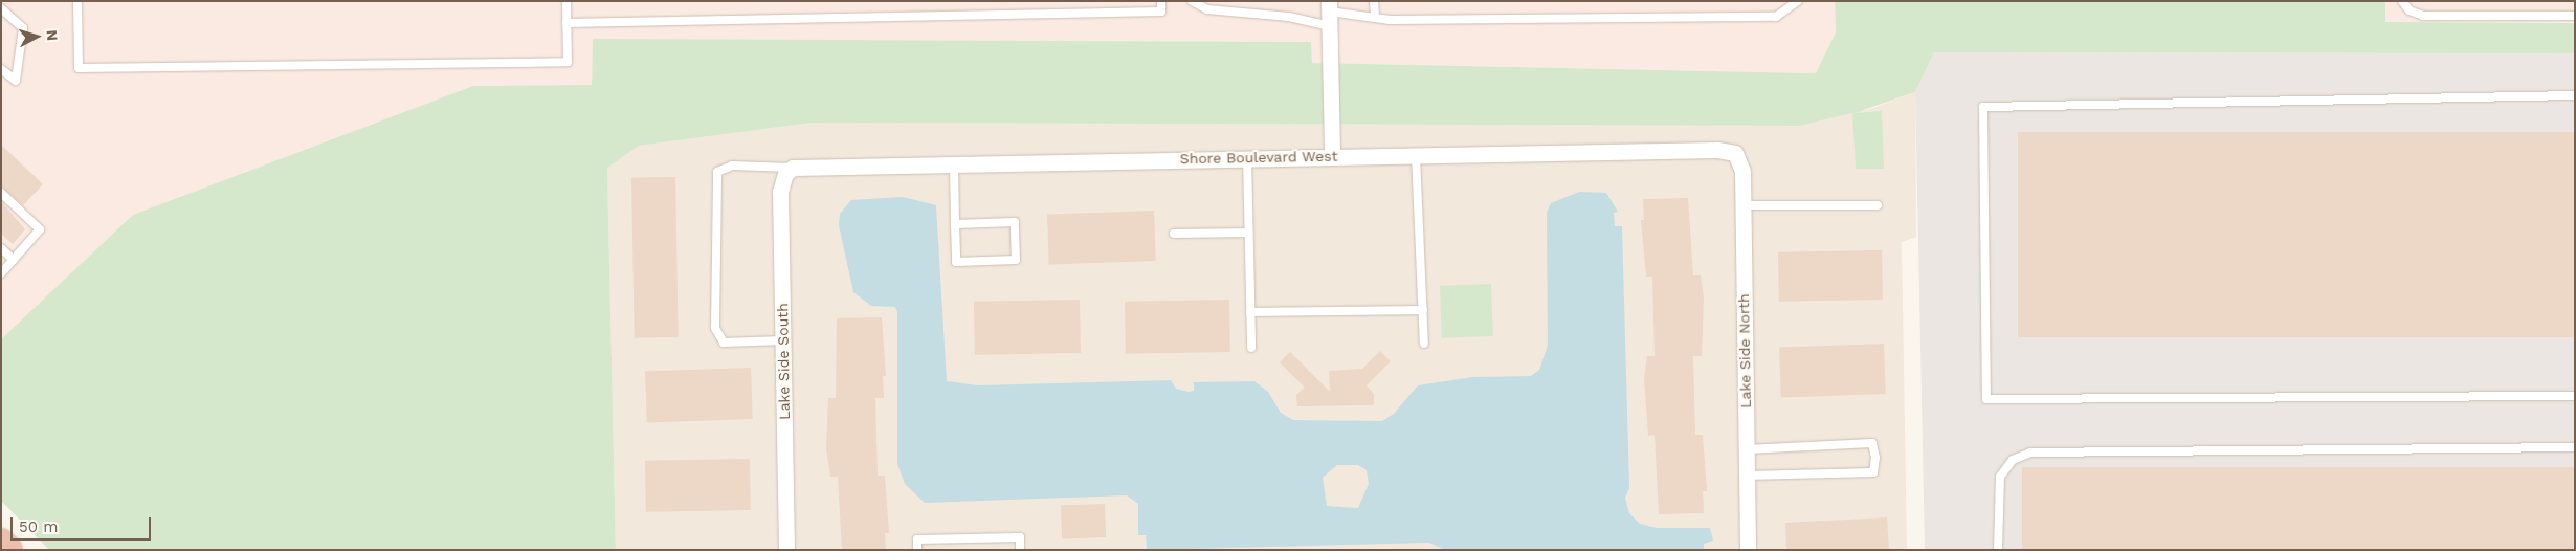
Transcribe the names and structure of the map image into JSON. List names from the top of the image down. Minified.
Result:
{"streets":{"street":["Shore Boulevard West","Lake Side North","Lake Side South"]},"crossings":[["Shore Boulevard West","Lake Side North"],["Shore Boulevard West","Lake Side South"]],"scale_bar":"50 m","north":"right"}
